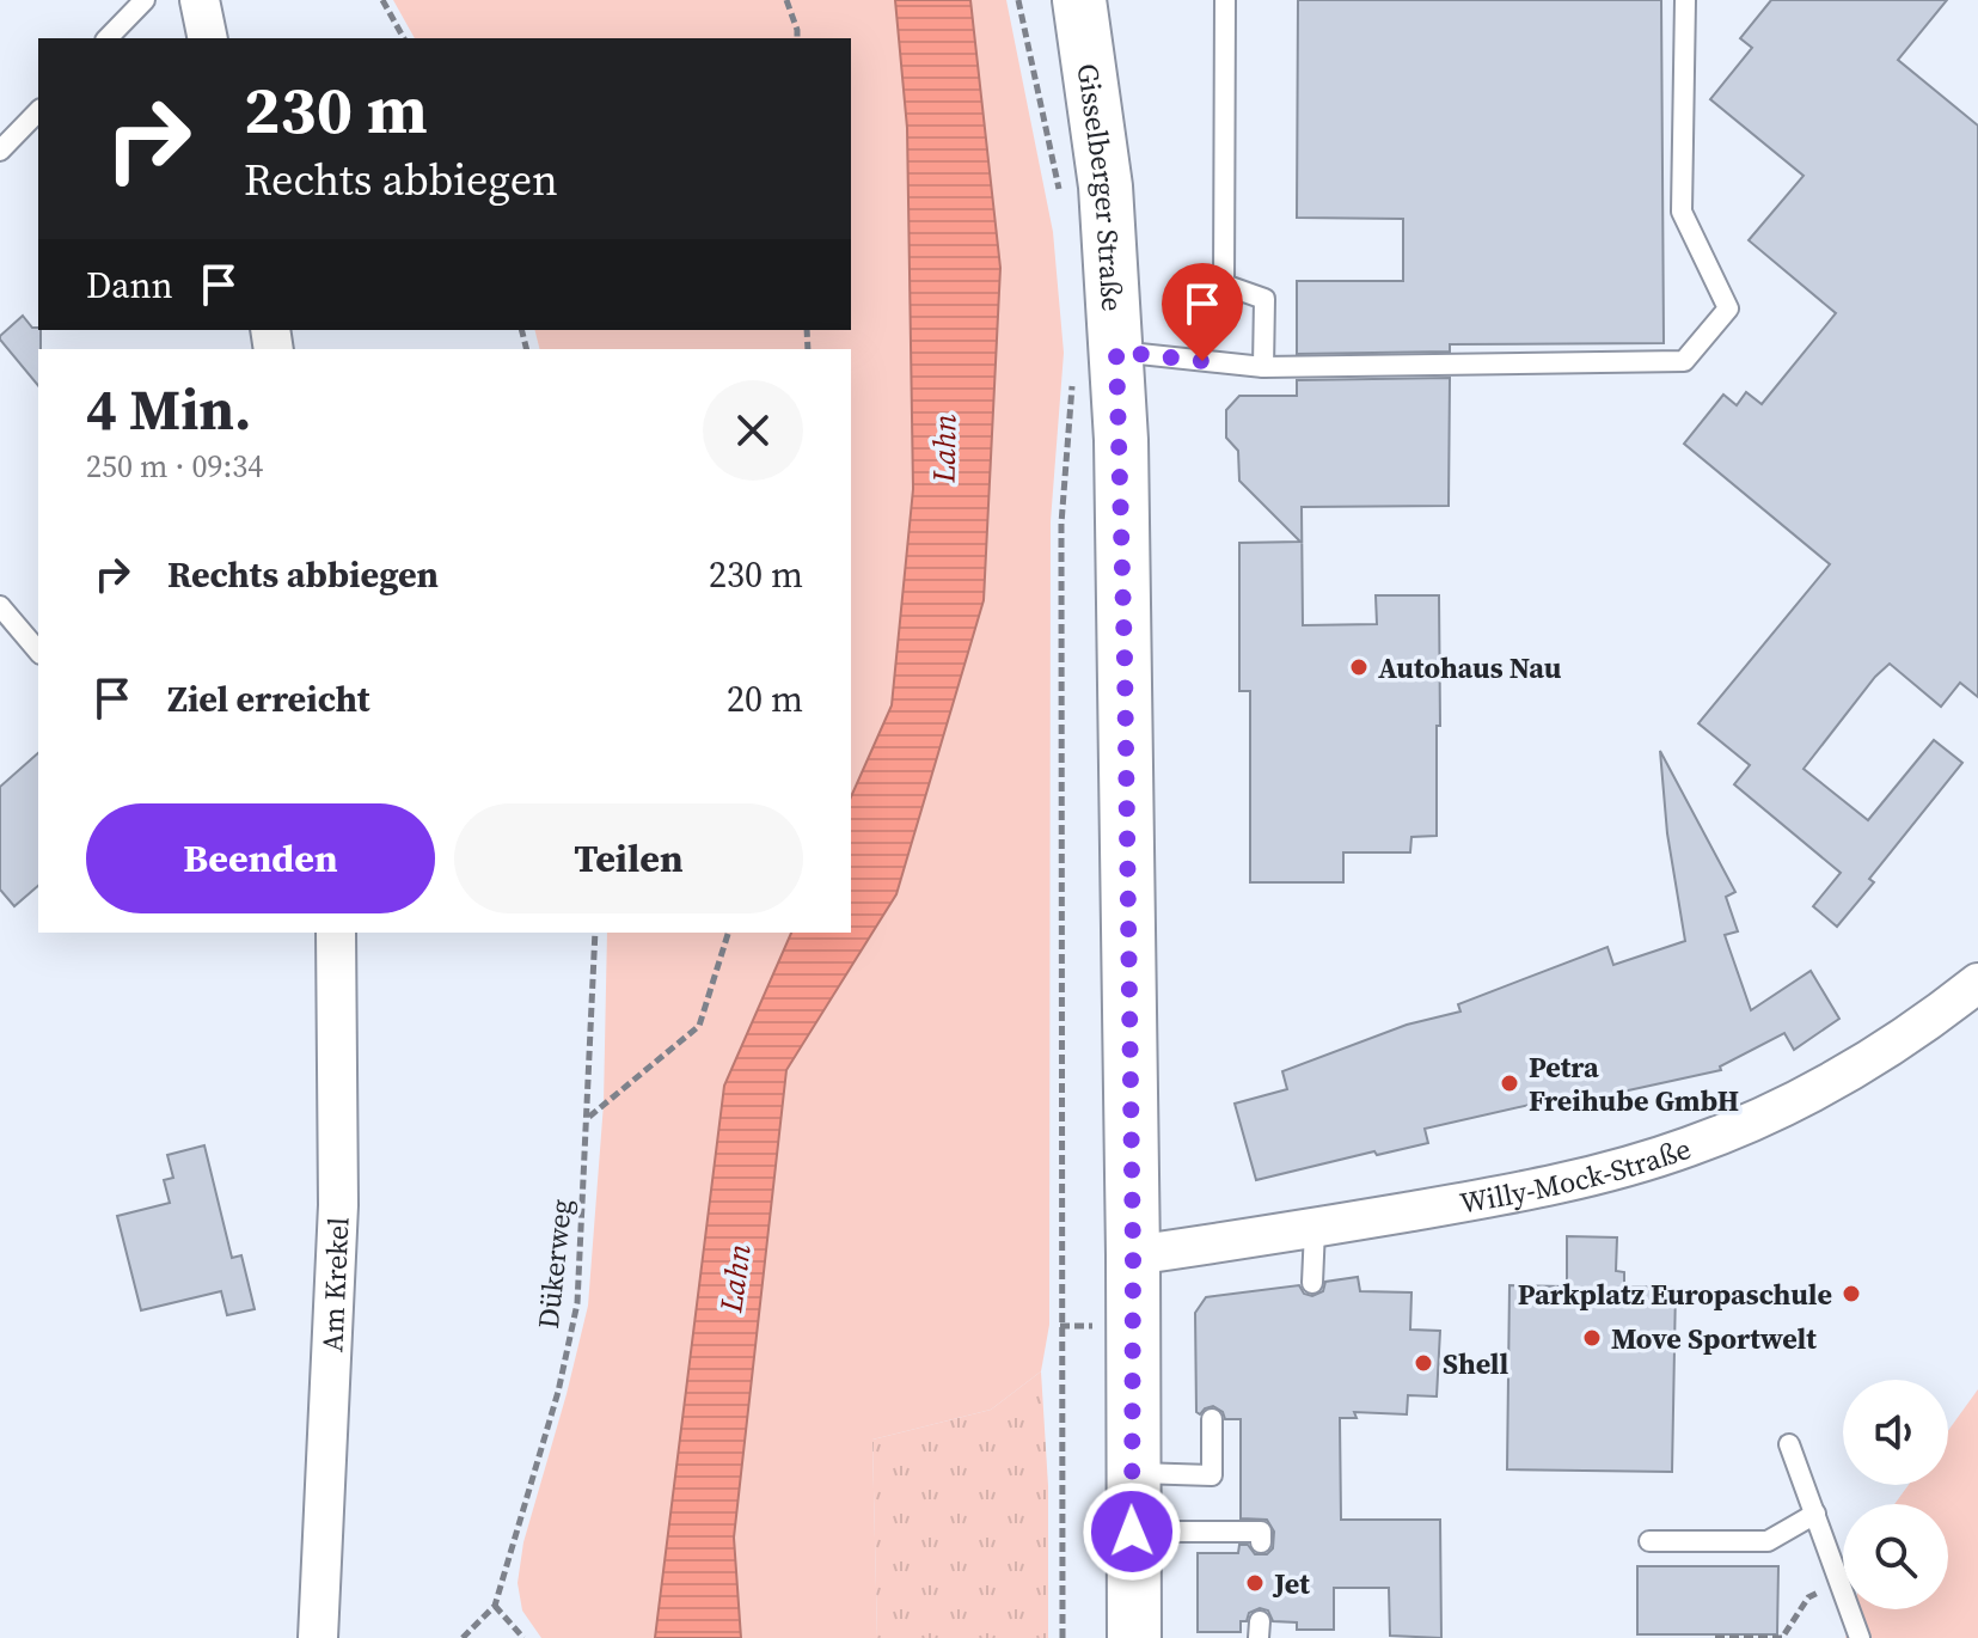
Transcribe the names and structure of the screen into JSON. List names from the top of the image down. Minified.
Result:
{"streets":{"main road":["Gisselberger Straße"],"street":["Willy-Mock-Straße","Am Krekel"],"path":["Dükerweg"]},"crossings":[["Gisselberger Straße","Willy-Mock-Straße"]],"water":["Lahn"],"places":["Autohaus Nau","Petra Freihube GmbH","Parkplatz Europaschule","Move Sportwelt","Shell","Jet"],"page":{"turn":["230 m","Rechts abbiegen"],"then":"Dann","heading":["4 Min.","250 m · 09:34"],"list":[{"name":"Rechts abbiegen","value":"230 m"},{"name":"Ziel erreicht","value":"20 m"}],"buttons":["Beenden","Teilen"]}}
